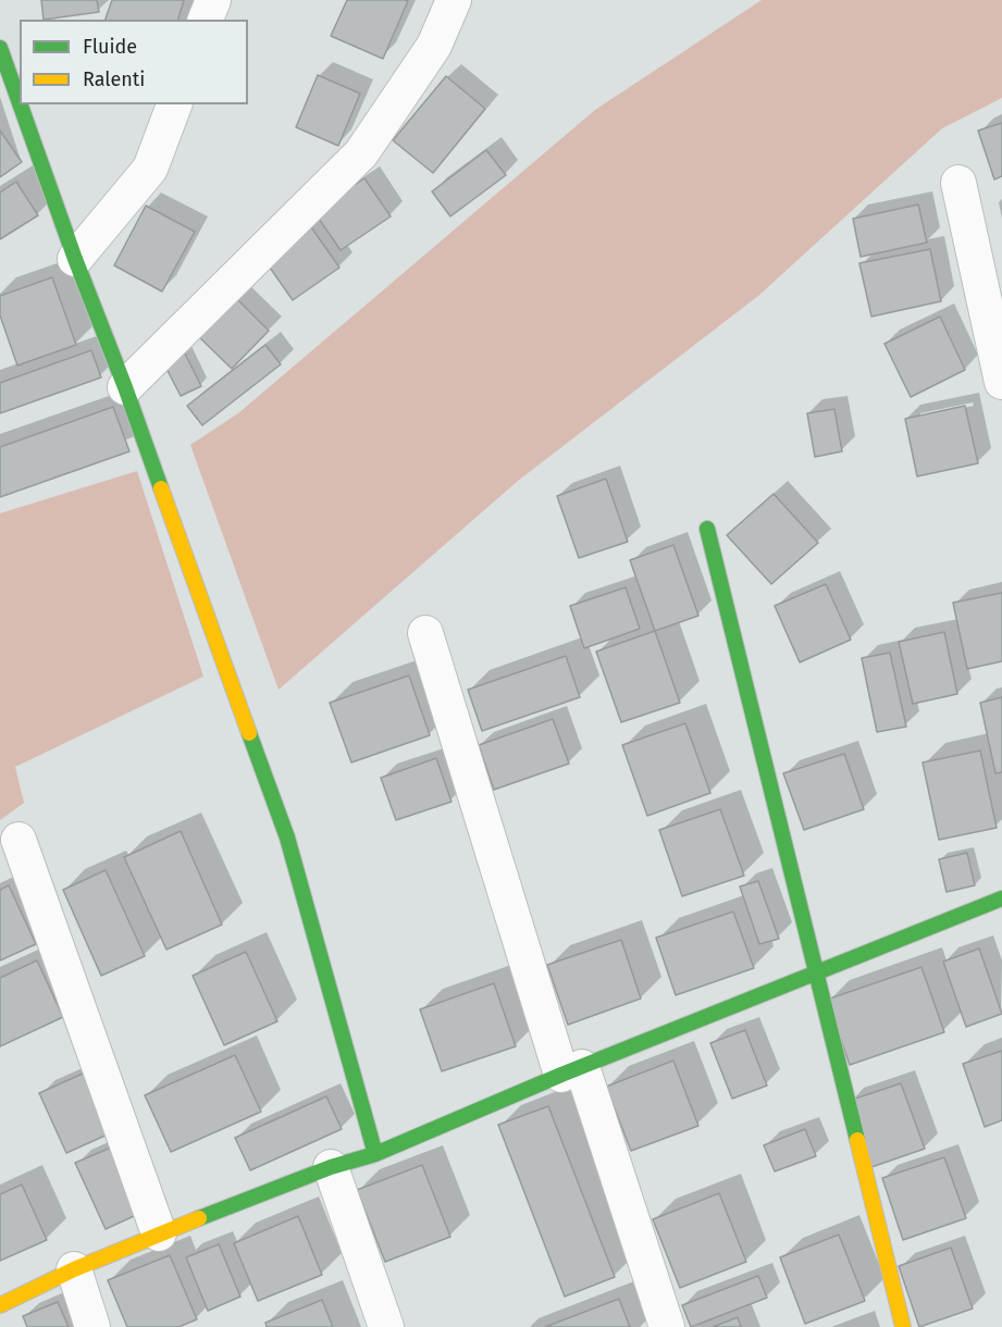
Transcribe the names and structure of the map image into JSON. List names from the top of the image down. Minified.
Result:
{"legend":["Fluide","Ralenti"]}
